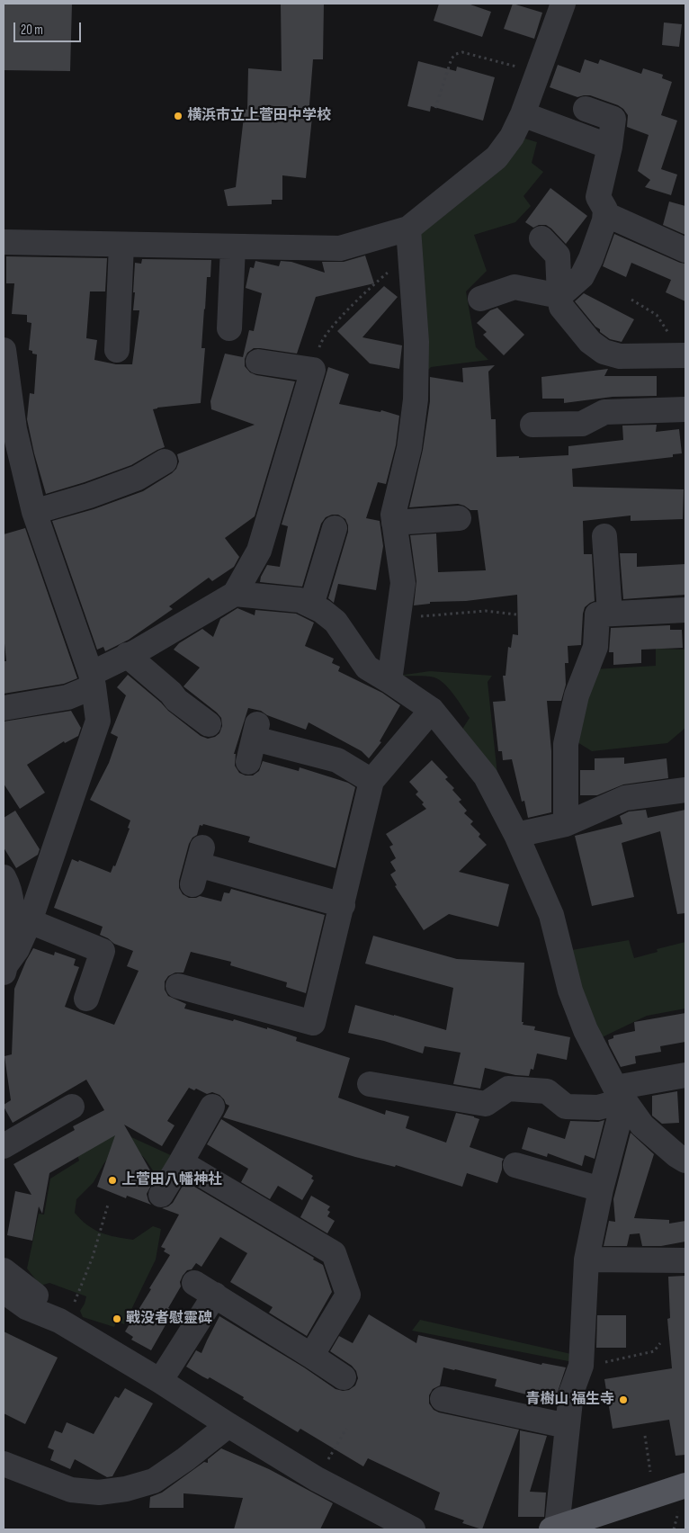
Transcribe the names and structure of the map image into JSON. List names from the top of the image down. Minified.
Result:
{"places":["横浜市立上菅田中学校","上菅田八幡神社","戰没者慰靈碑","青樹山 福生寺"],"scale_bar":"20 m"}
